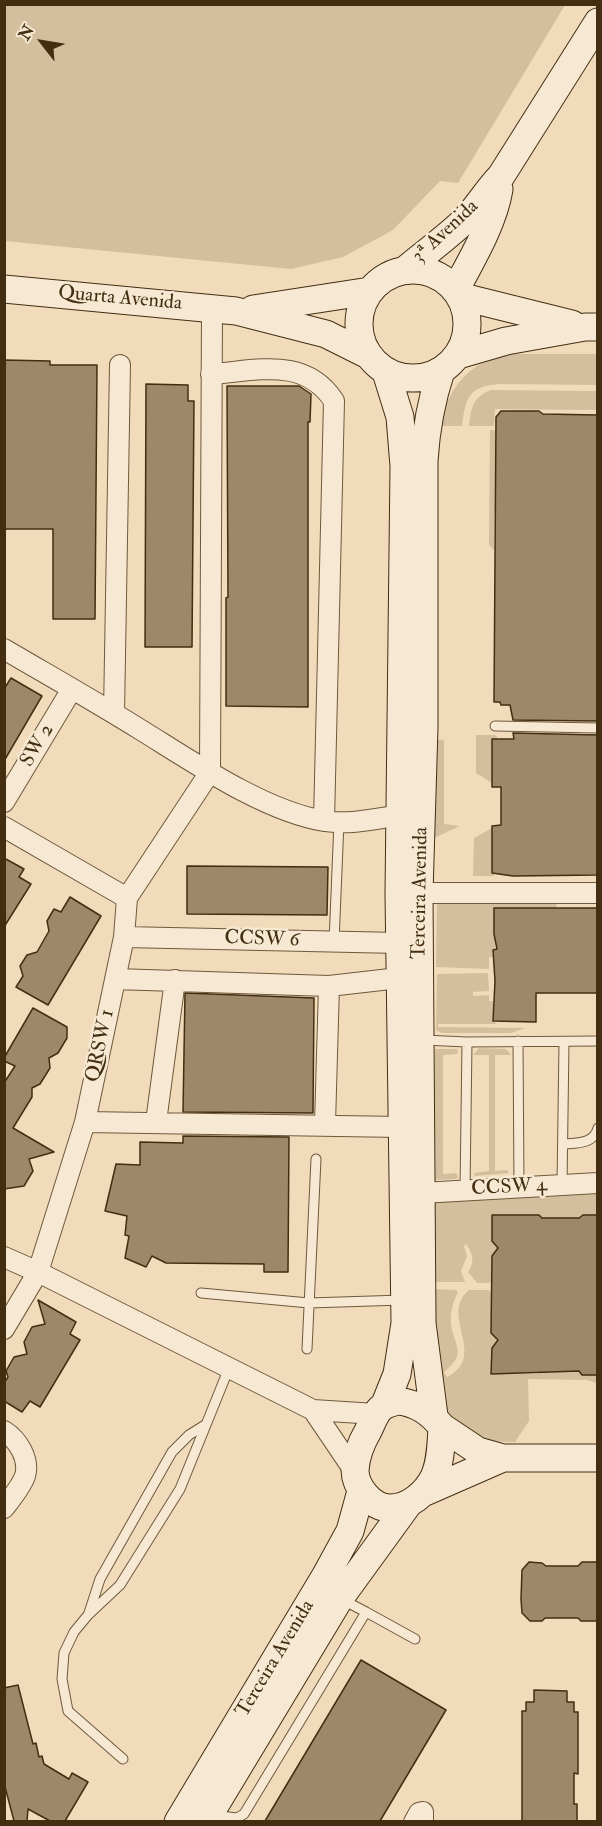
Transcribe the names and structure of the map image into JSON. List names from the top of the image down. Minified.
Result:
{"streets":{"street":["3ª Avenida","Quarta Avenida","SW 2","Terceira Avenida","CCSW 6","QRSW 1","CCSW 4"]},"crossings":[["3ª Avenida","Quarta Avenida"],["3ª Avenida","Terceira Avenida"],["Quarta Avenida","Terceira Avenida"],["Terceira Avenida","CCSW 6"],["Terceira Avenida","CCSW 4"],["CCSW 6","QRSW 1"]],"north":"top left"}
